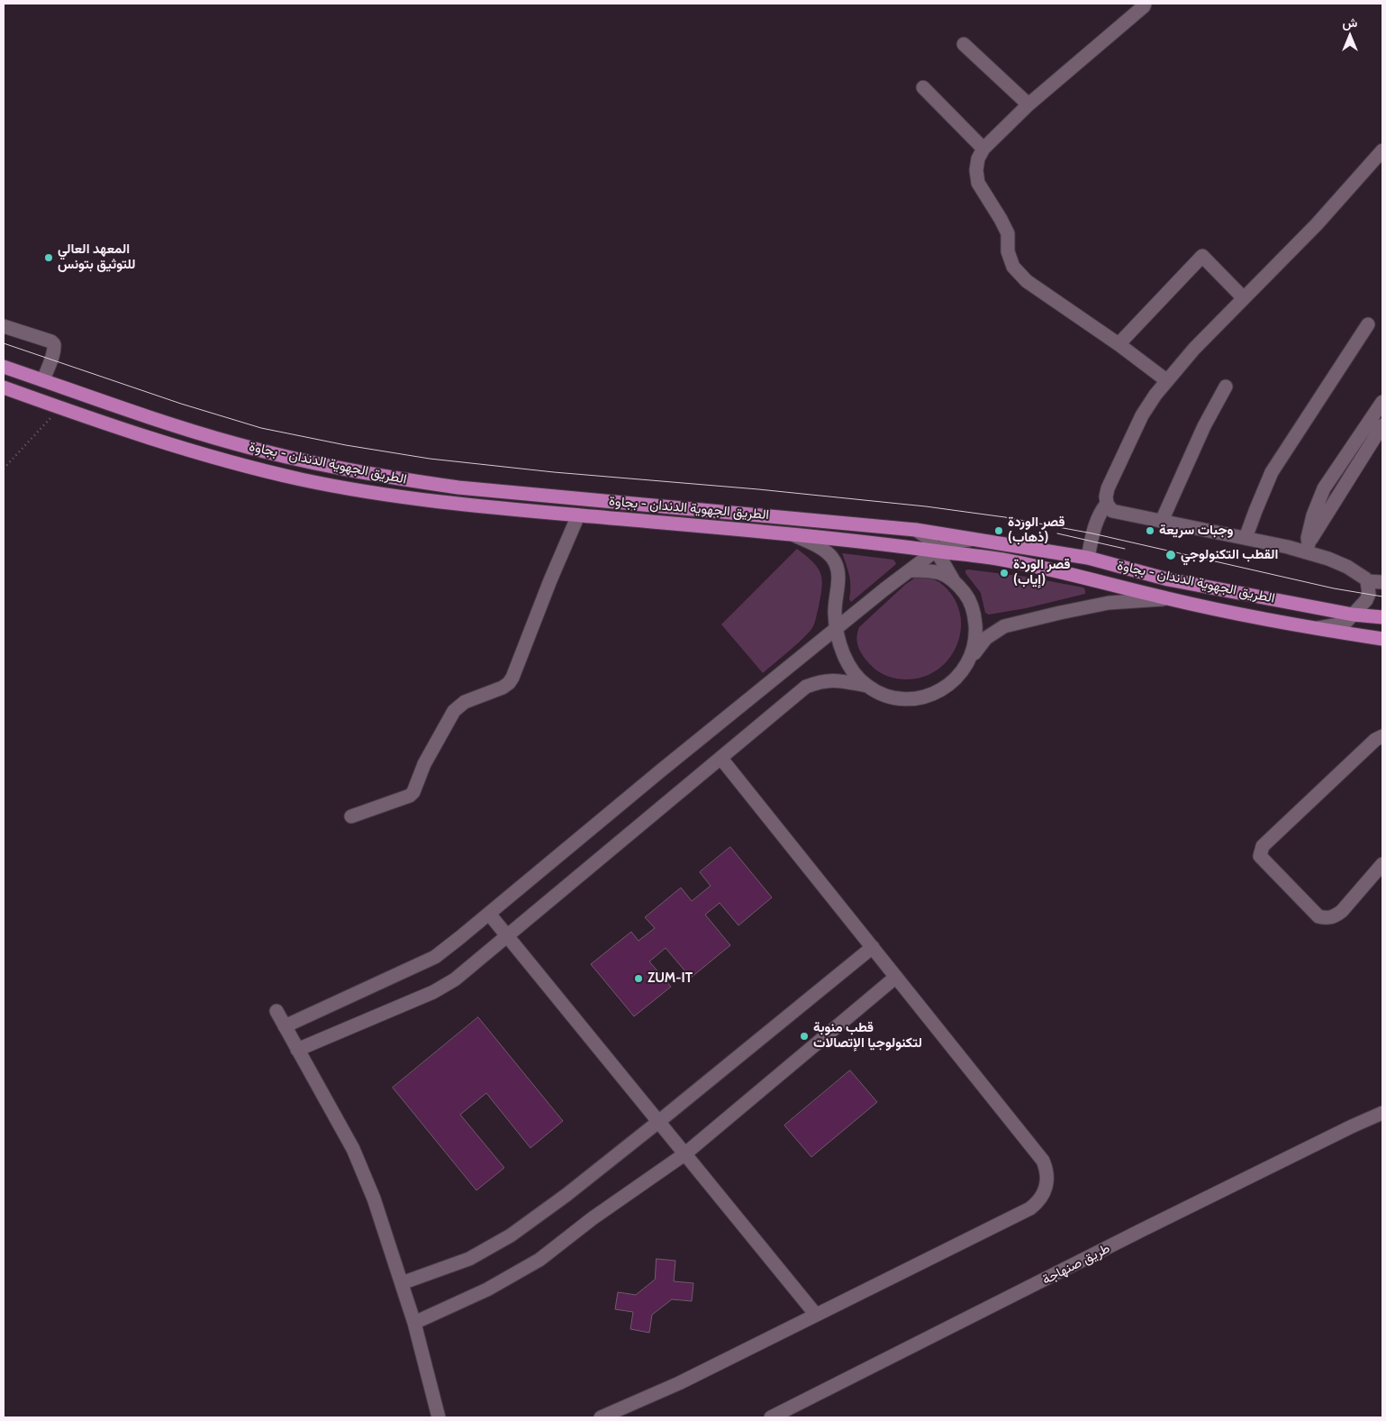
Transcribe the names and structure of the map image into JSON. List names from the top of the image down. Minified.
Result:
{"streets":{"main road":["الطريق الجهوية الدندان - بجاوة"],"street":["طريق صنهاجة"]},"places":["المعهد العالي للتوثيق بتونس","قصر الوردة (ذهاب)","وجبات سريعة","القطب التكنولوجي","قصر الوردة (إياب)","ZUM-IT","قطب منوبة لتكنولوجيا الإتصالات"],"north":"top"}
